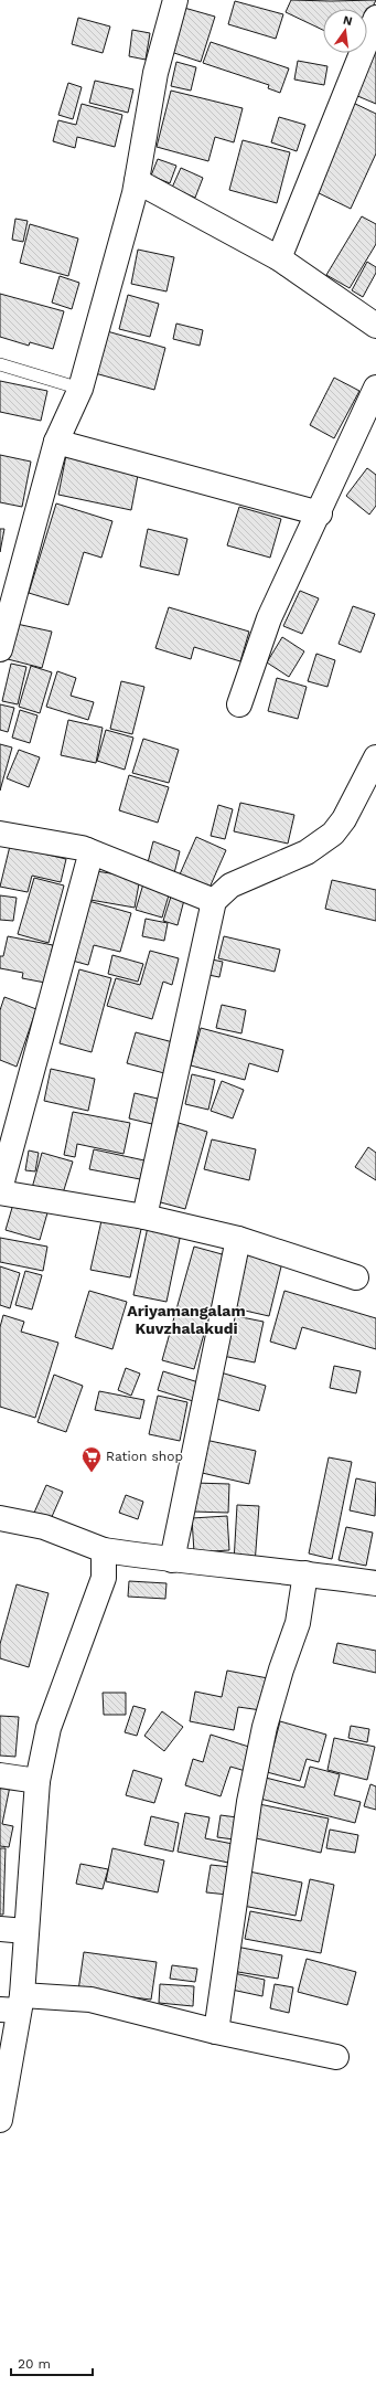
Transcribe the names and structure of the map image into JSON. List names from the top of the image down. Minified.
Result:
{"districts":["Ariyamangalam Kuvzhalakudi"],"places":{"supermarket":["Ration shop"]},"scale_bar":"20 m","north":"top"}
